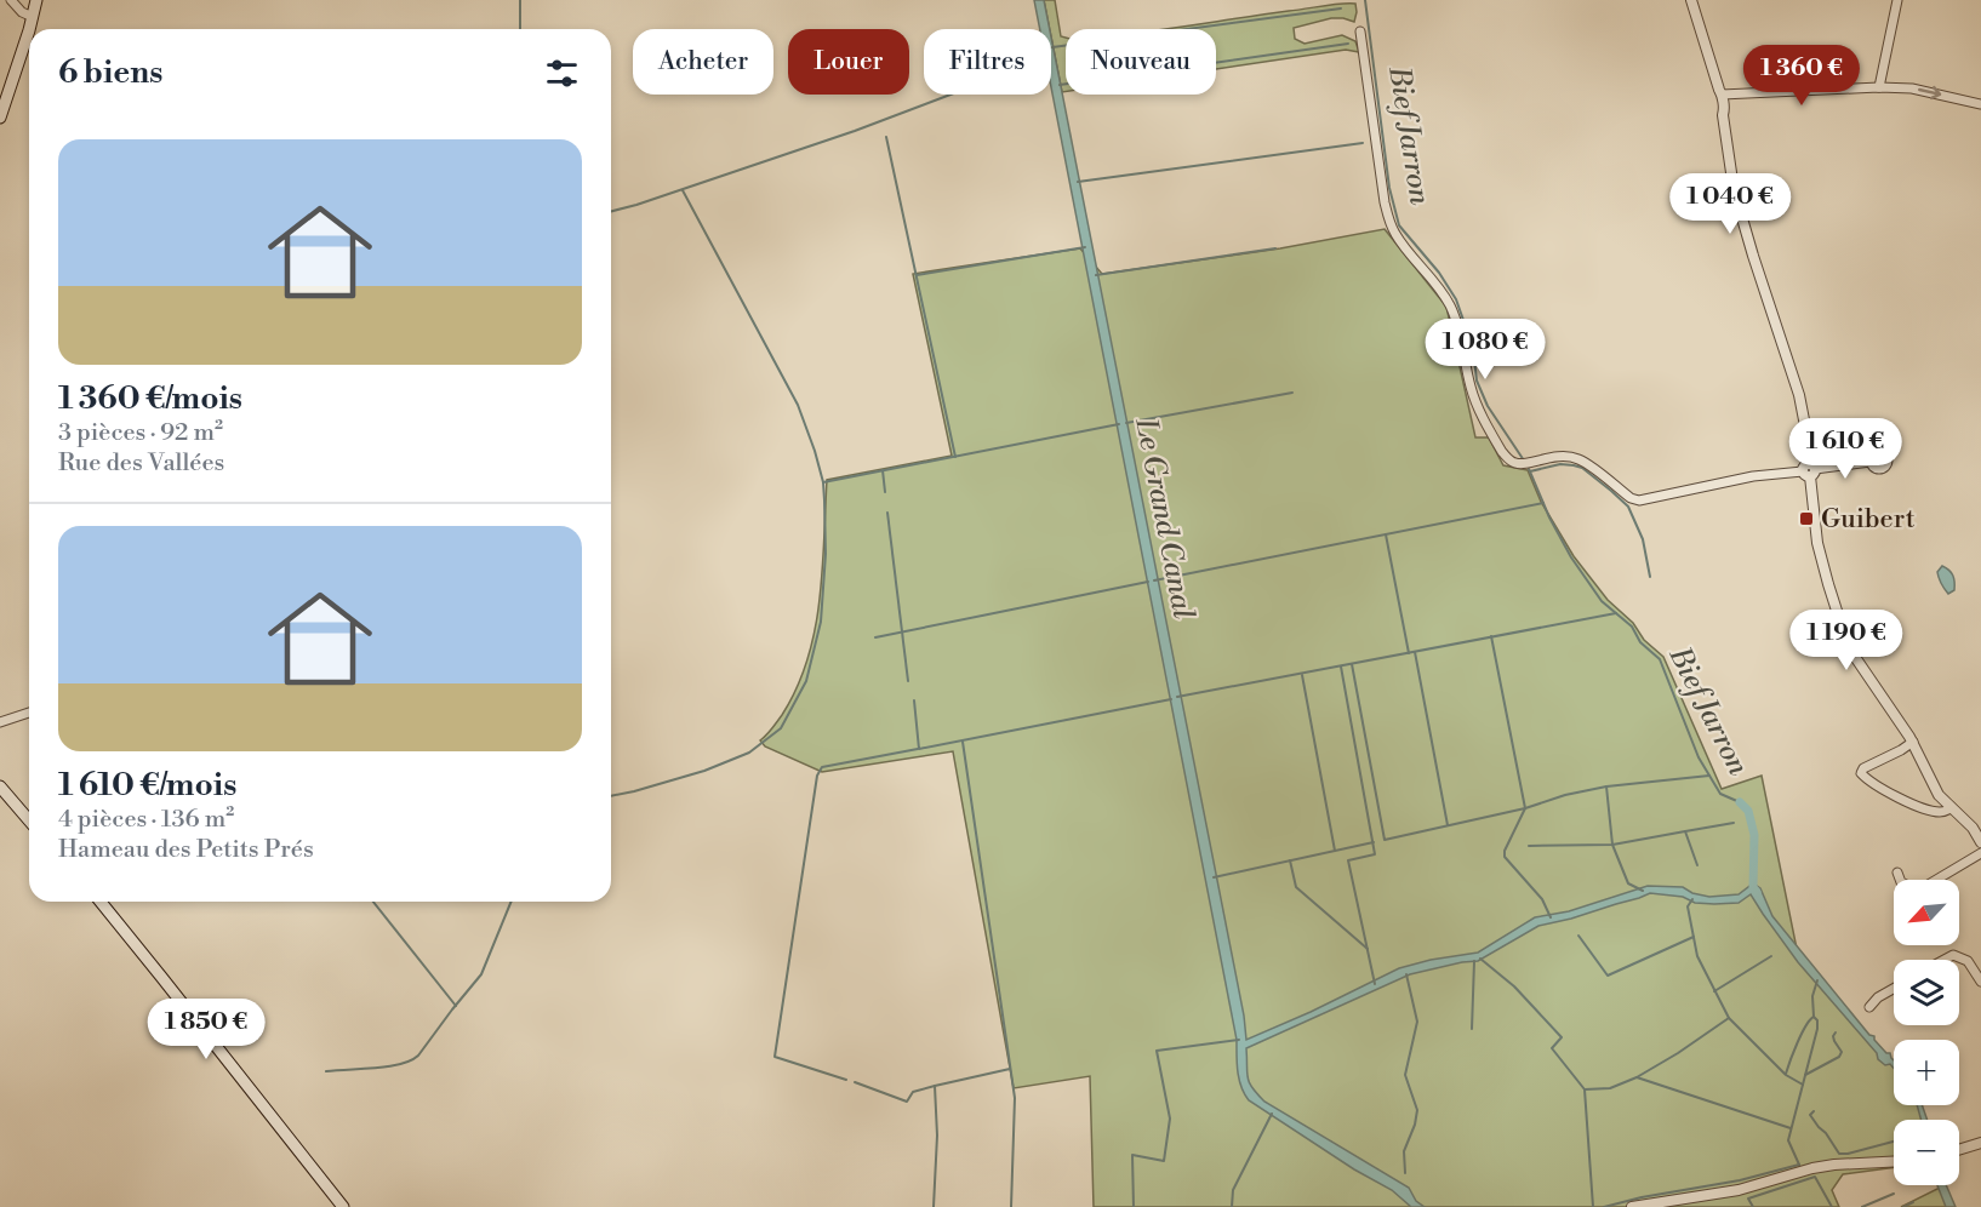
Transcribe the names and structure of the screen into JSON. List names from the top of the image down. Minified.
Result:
{"water":["Bief Jarron","Le Grand Canal"],"places":{"transit":["Guibert"]},"north":"bottom left","page":{"chip":["Acheter","Louer","Filtres","Nouveau"],"heading":"6 biens","price":["1 360 €","1 040 €","1 080 €","1 610 €","1 190 €","1 850 €"],"list":[{"name":"1 360 €/mois","note":"3 pièces · 92 m² · Rue des Vallées"},{"name":"1 610 €/mois","note":"4 pièces · 136 m² · Hameau des Petits Prés"}],"map_buttons":["+","−"]}}
